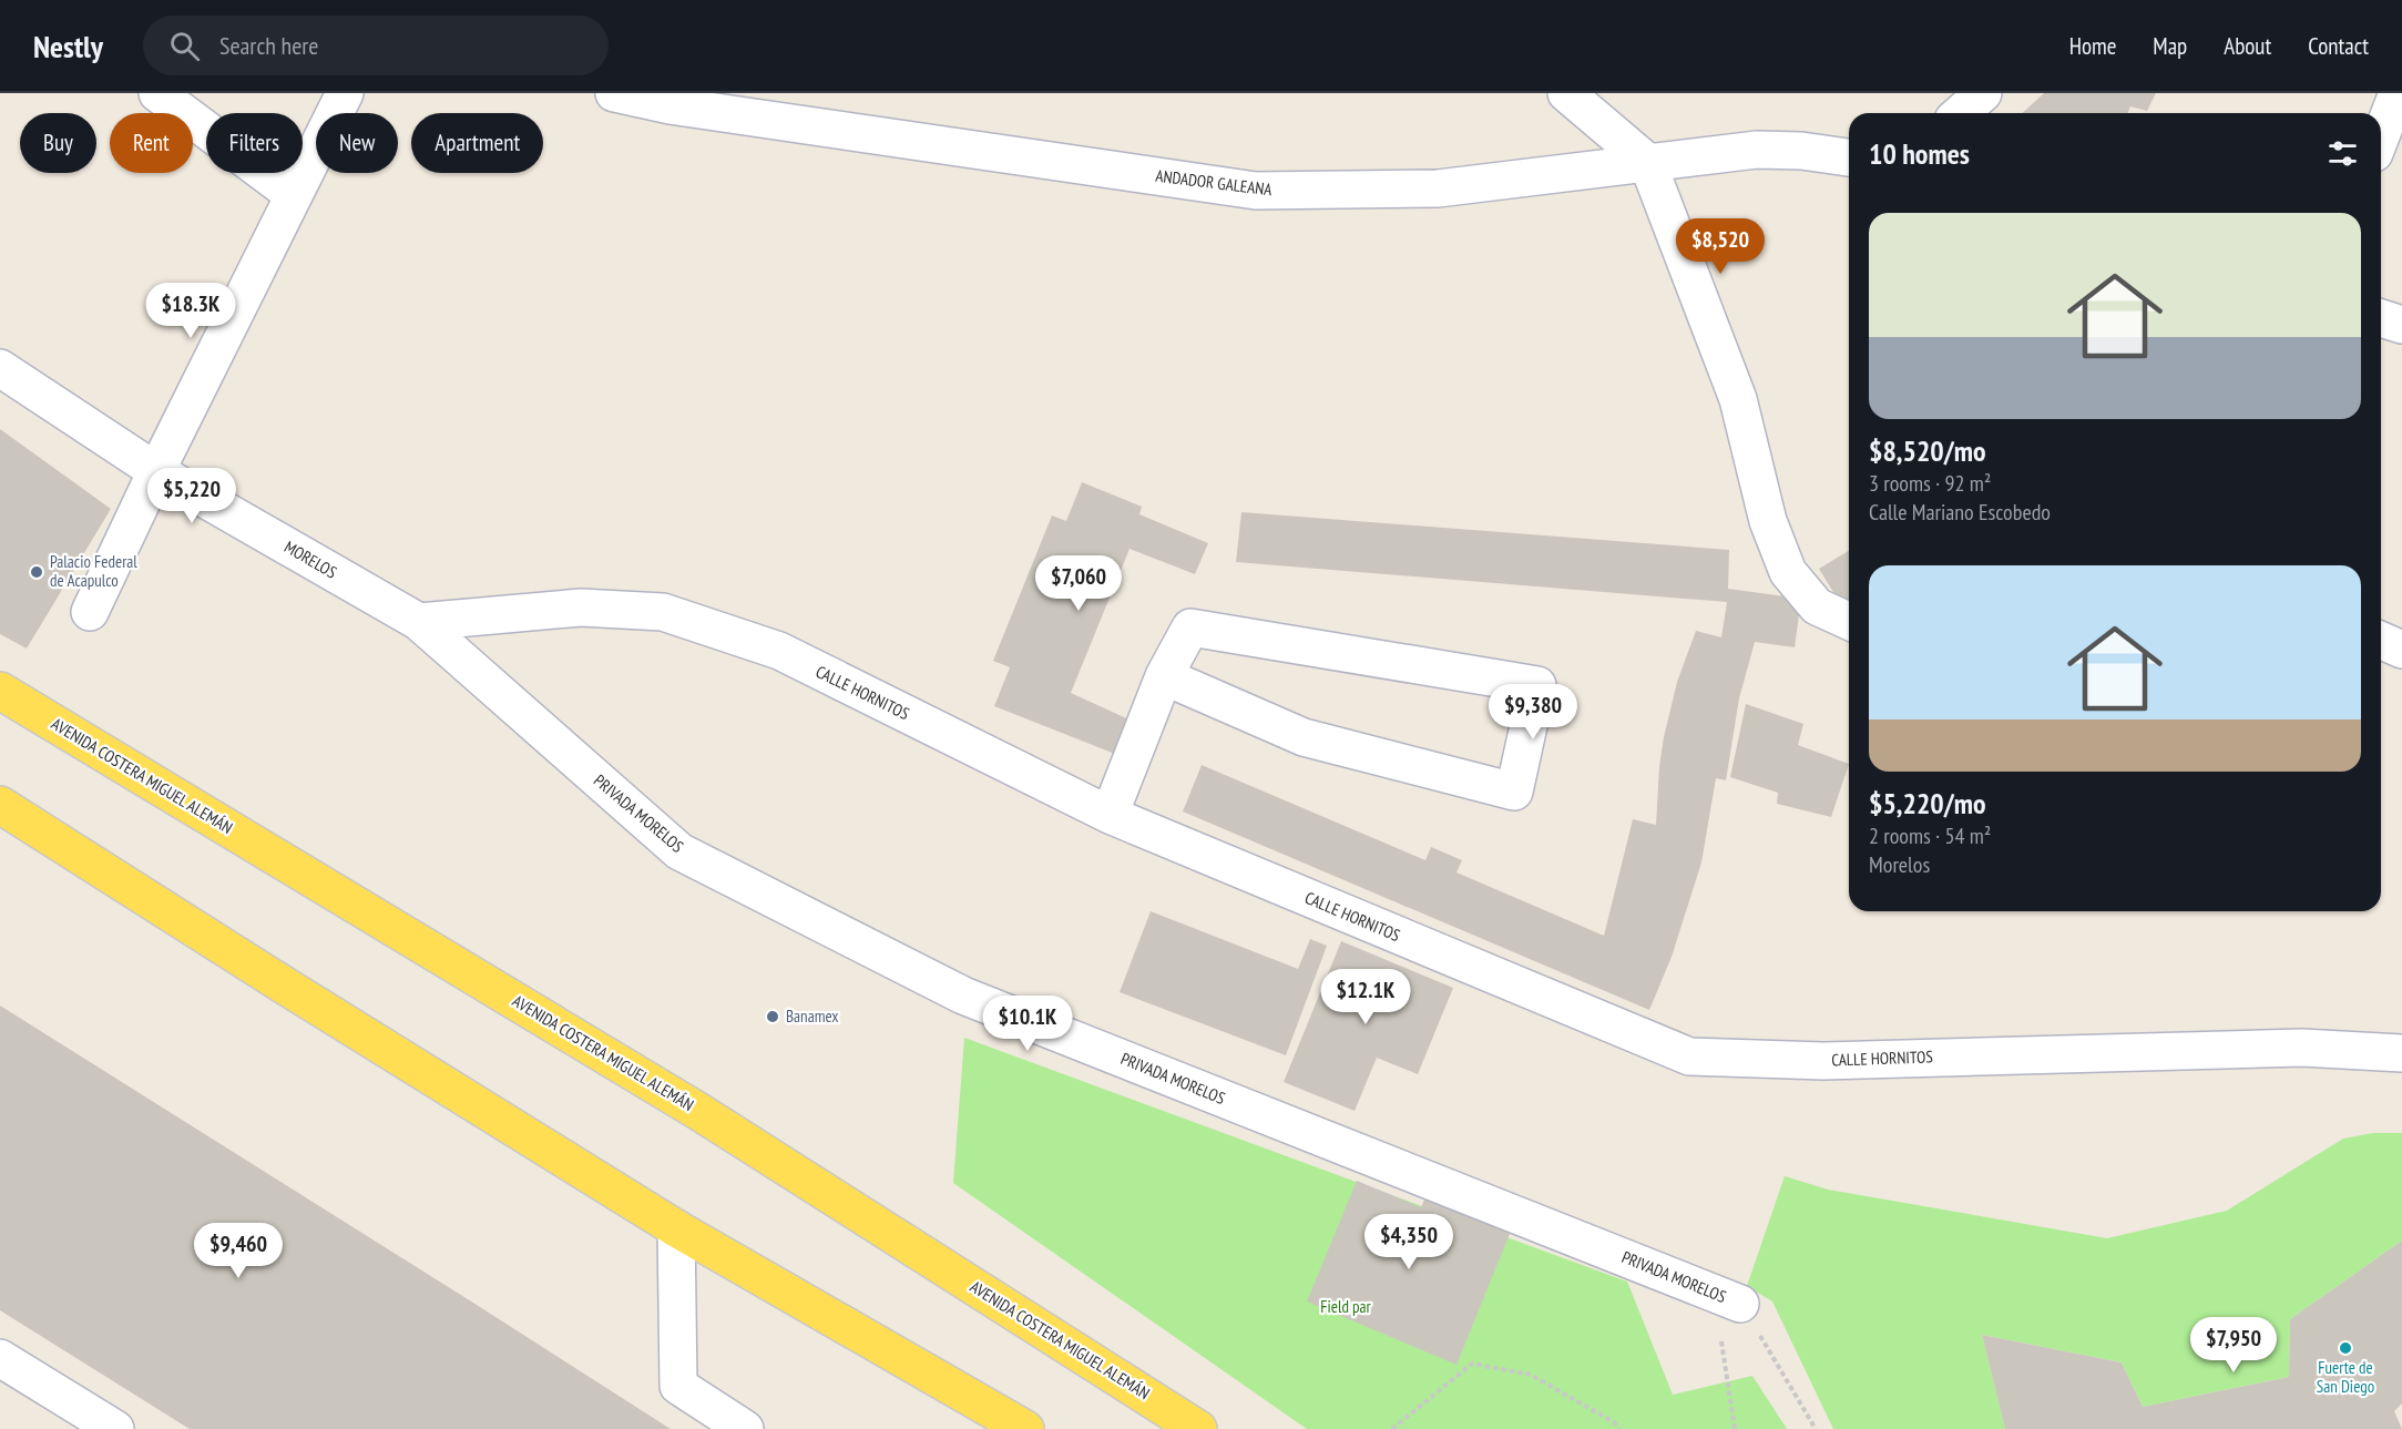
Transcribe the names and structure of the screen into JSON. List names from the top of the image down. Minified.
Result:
{"streets":{"main road":["AVENIDA COSTERA MIGUEL ALEMÁN"],"street":["ANDADOR GALEANA","MORELOS","CALLE HORNITOS","PRIVADA MORELOS"]},"crossings":[["MORELOS","CALLE HORNITOS"],["MORELOS","PRIVADA MORELOS"],["CALLE HORNITOS","PRIVADA MORELOS"]],"parks":["Field par"],"places":["Palacio Federal de Acapulco","Banamex","Fuerte de San Diego"],"page":{"header":"Nestly","search":"Search here","nav":["Home","Map","About","Contact"],"chip":["Buy","Rent","Filters","New","Apartment"],"heading":"10 homes","list":[{"name":"$8,520/mo","note":"3 rooms · 92 m² · Calle Mariano Escobedo"},{"name":"$5,220/mo","note":"2 rooms · 54 m² · Morelos"}],"price":["$8,520","$18.3K","$5,220","$7,060","$9,380","$12.1K","$10.1K","$4,350","$9,460","$7,950"]}}
